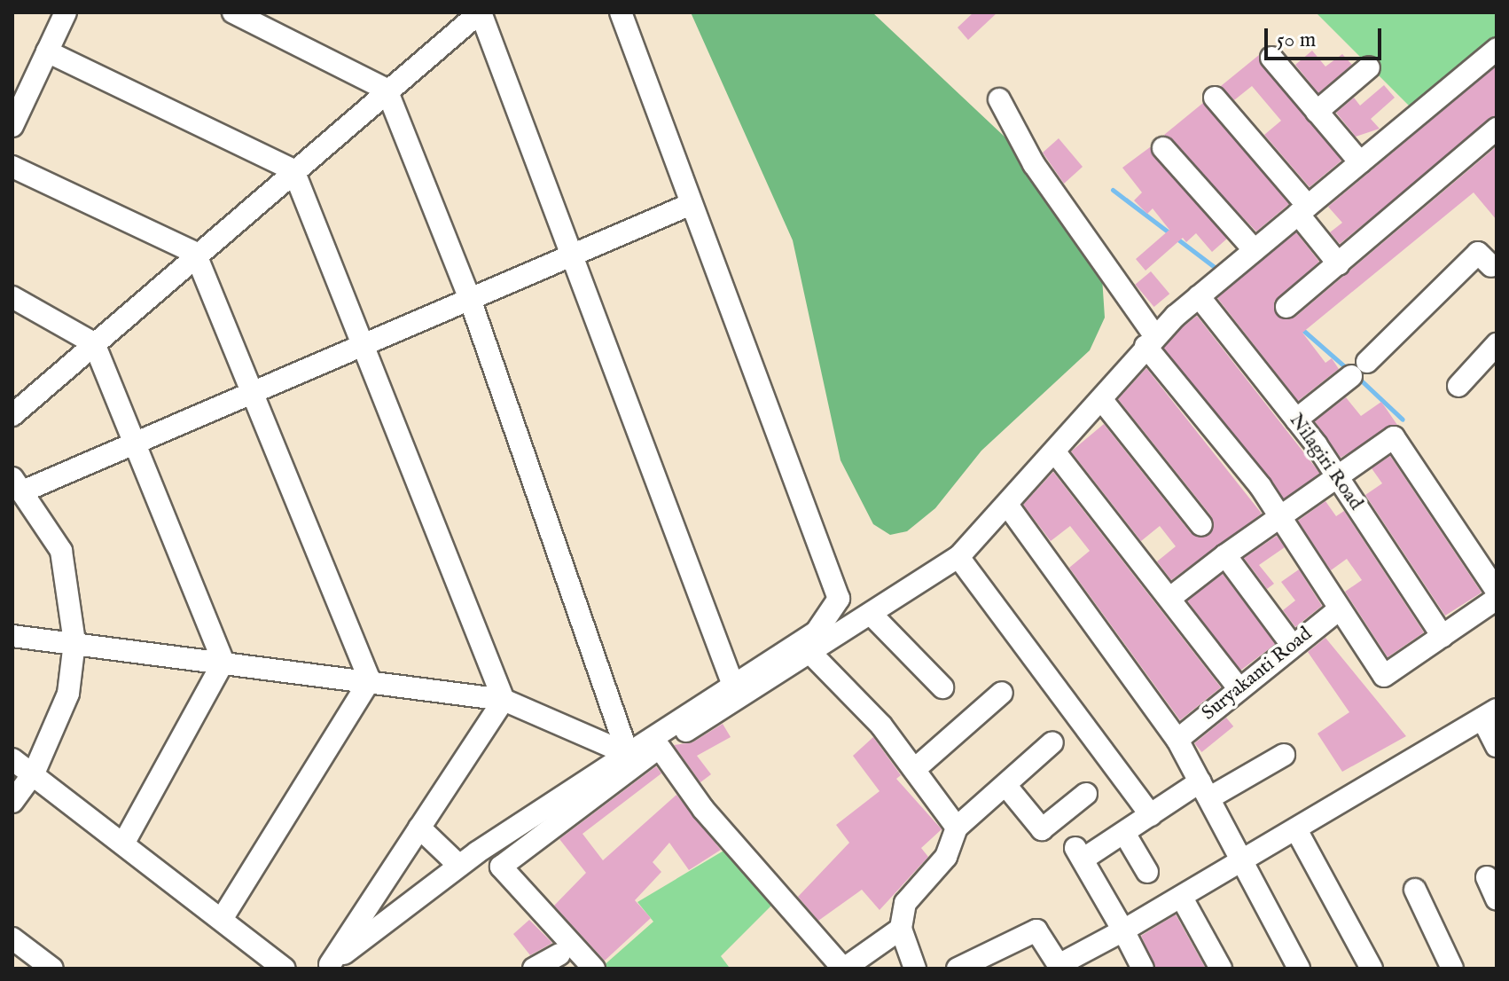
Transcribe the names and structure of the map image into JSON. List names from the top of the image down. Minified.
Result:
{"streets":{"street":["Nilagiri Road","Suryakanti Road"]},"scale_bar":"50 m"}
